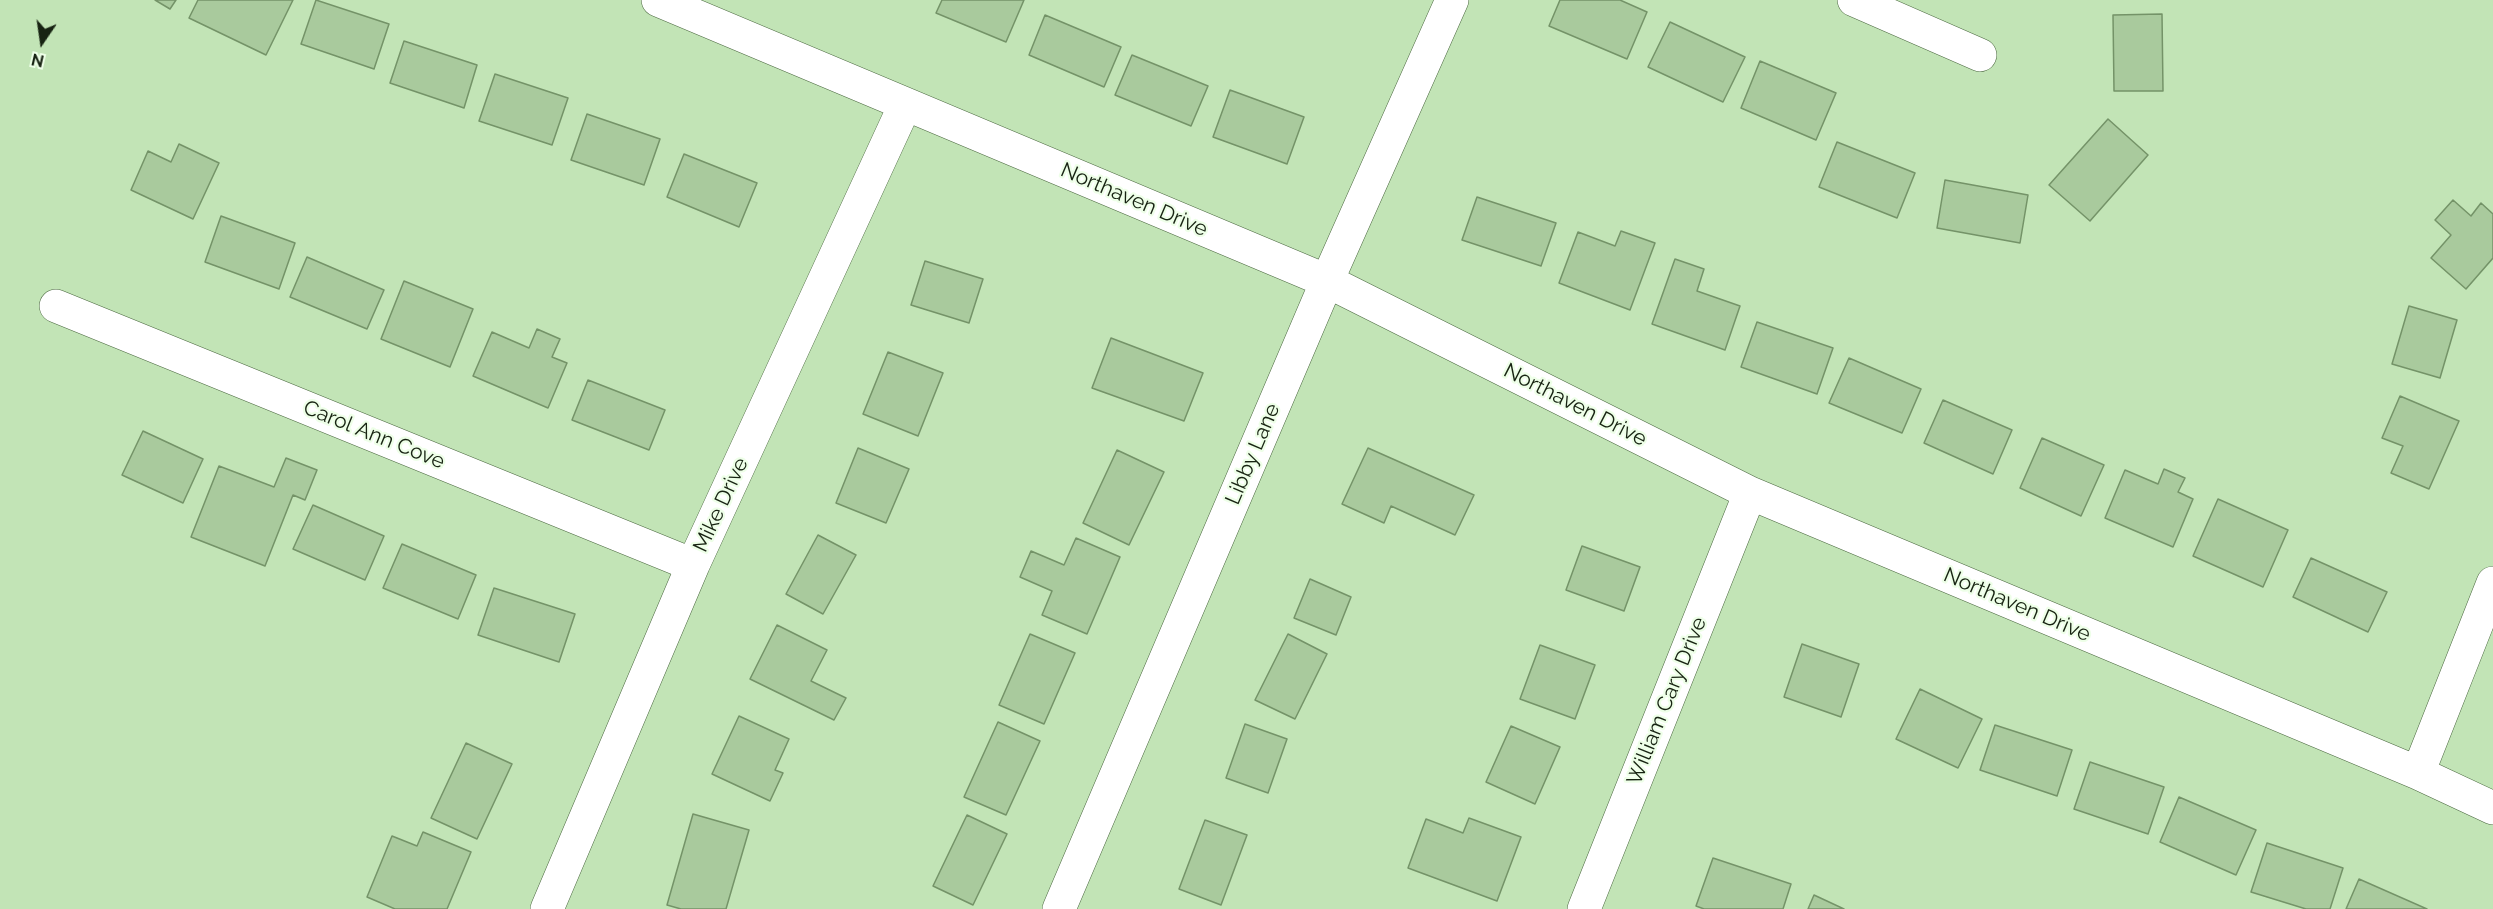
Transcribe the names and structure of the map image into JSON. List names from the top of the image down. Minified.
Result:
{"streets":{"street":["Northaven Drive","Carol Ann Cove","Libby Lane","Mike Drive","William Cary Drive"]},"crossings":[["Northaven Drive","Libby Lane"],["Northaven Drive","Mike Drive"],["Northaven Drive","William Cary Drive"],["Carol Ann Cove","Mike Drive"]],"north":"bottom"}
